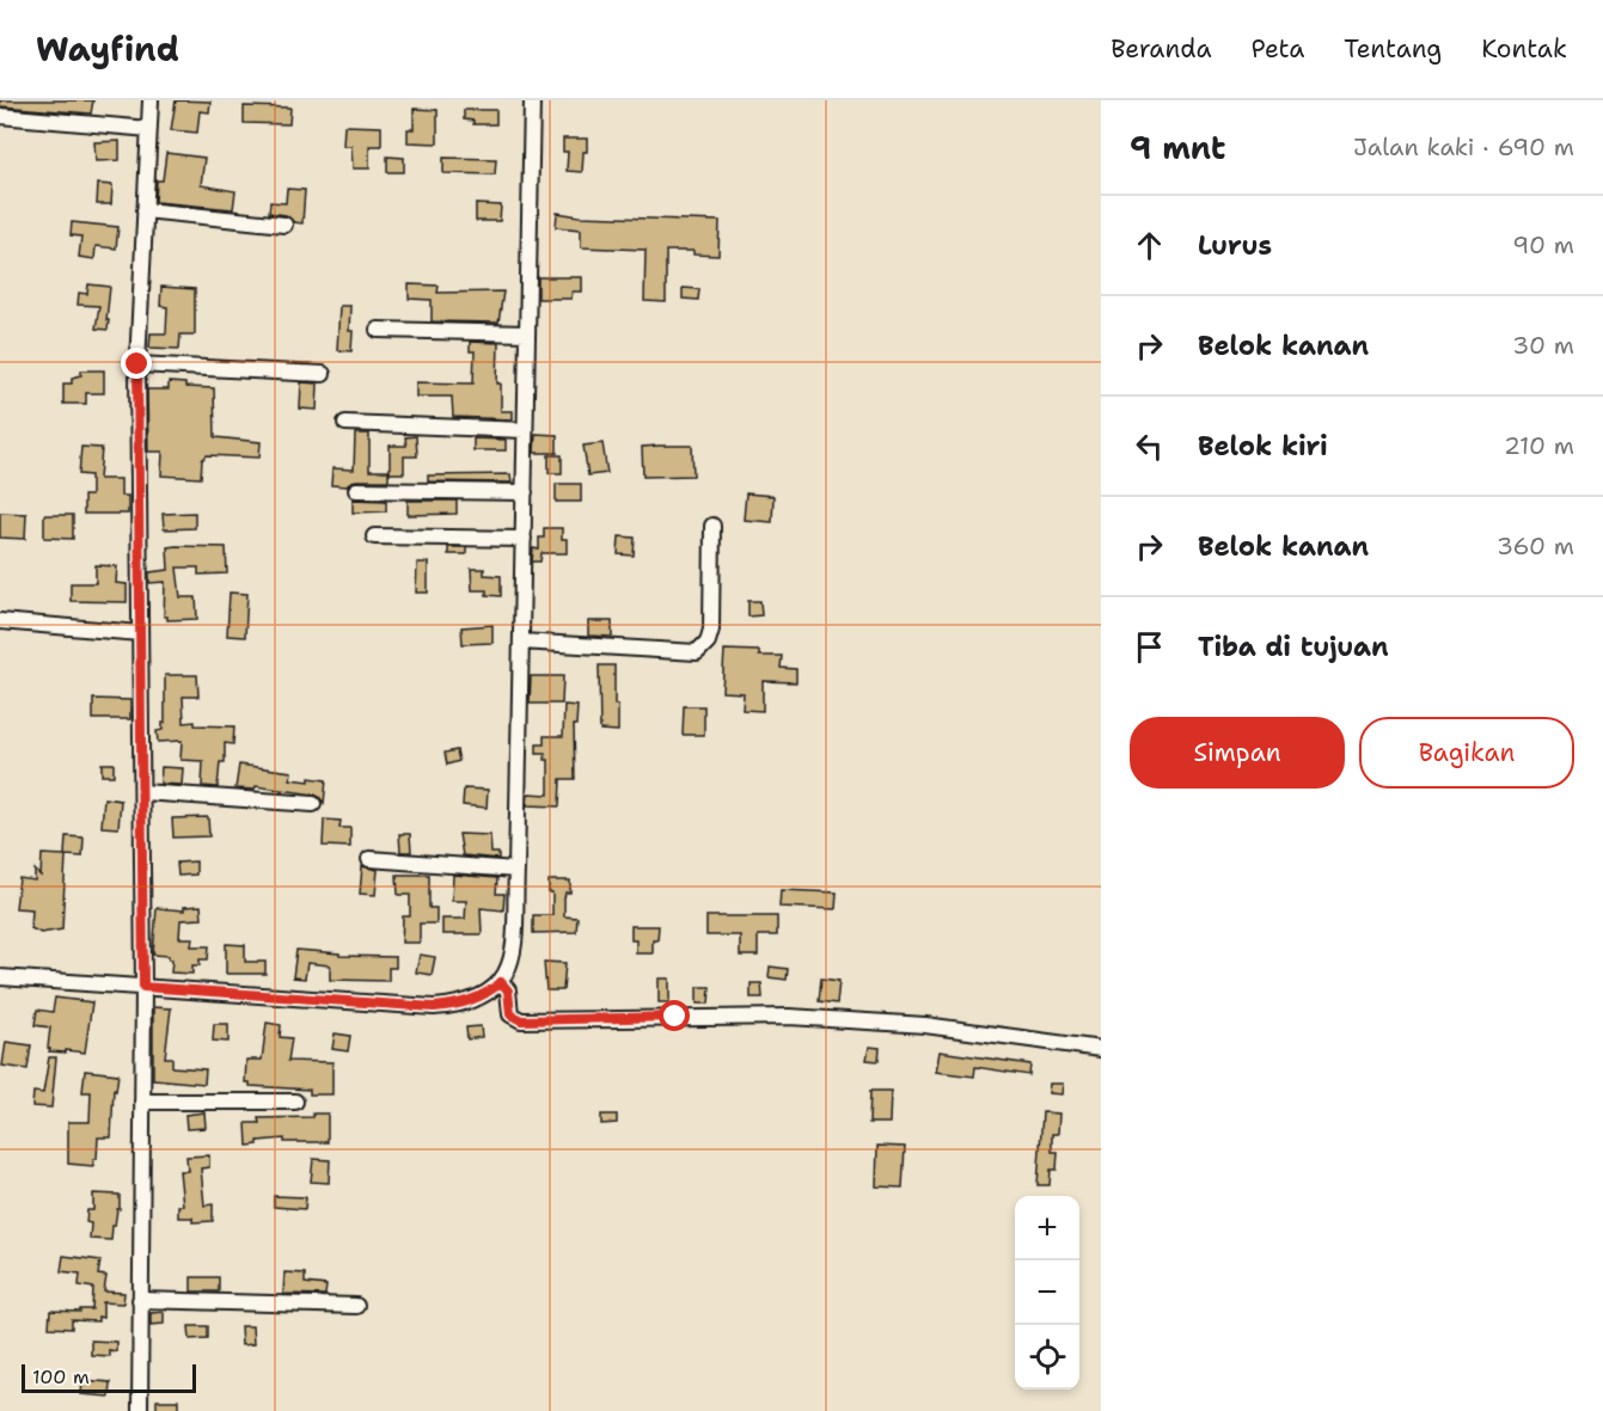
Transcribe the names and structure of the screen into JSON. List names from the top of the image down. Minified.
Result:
{"scale_bar":"100 m","page":{"header":"Wayfind","nav":["Beranda","Peta","Tentang","Kontak"],"heading":["9 mnt","Jalan kaki · 690 m"],"list":[["Lurus","90 m"],["Belok kanan","30 m"],["Belok kiri","210 m"],["Belok kanan","360 m"],"Tiba di tujuan"],"buttons":["Simpan","Bagikan"],"map_buttons":["+","−"],"scale":"100 m"}}
